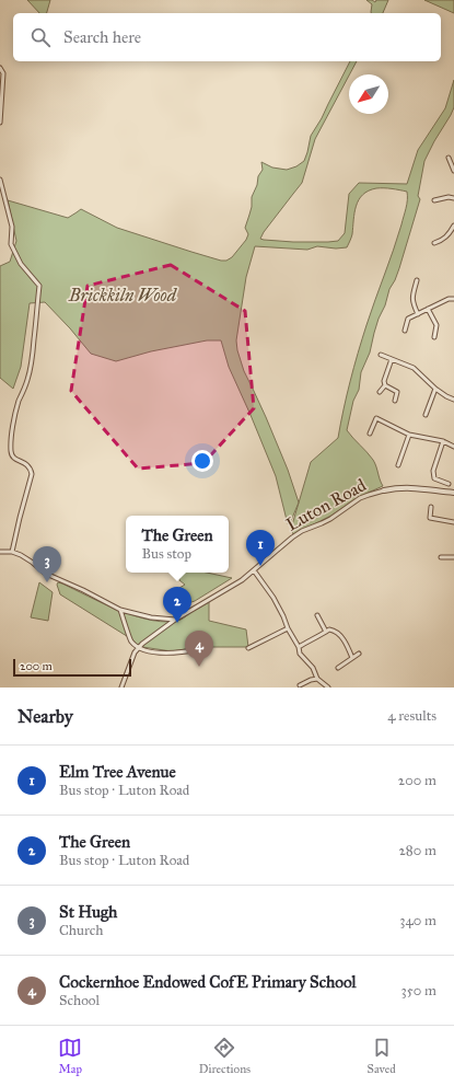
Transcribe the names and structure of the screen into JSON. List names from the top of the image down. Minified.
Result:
{"streets":{"street":["Luton Road"]},"parks":["Brickkiln Wood"],"scale_bar":"200 m","north":"bottom left","page":{"search":"Search here","popup":["The Green","Bus stop"],"pins":["1","3","2","4"],"scale":"200 m","heading":["Nearby","4 results"],"list":[{"mark":"1","name":"Elm Tree Avenue","note":"Bus stop · Luton Road","value":"200 m"},{"mark":"2","name":"The Green","note":"Bus stop · Luton Road","value":"280 m"},{"mark":"3","name":"St Hugh","note":"Church","value":"340 m"},{"mark":"4","name":"Cockernhoe Endowed CofE Primary School","note":"School","value":"350 m"}],"nav":["Map","Directions","Saved"]}}
